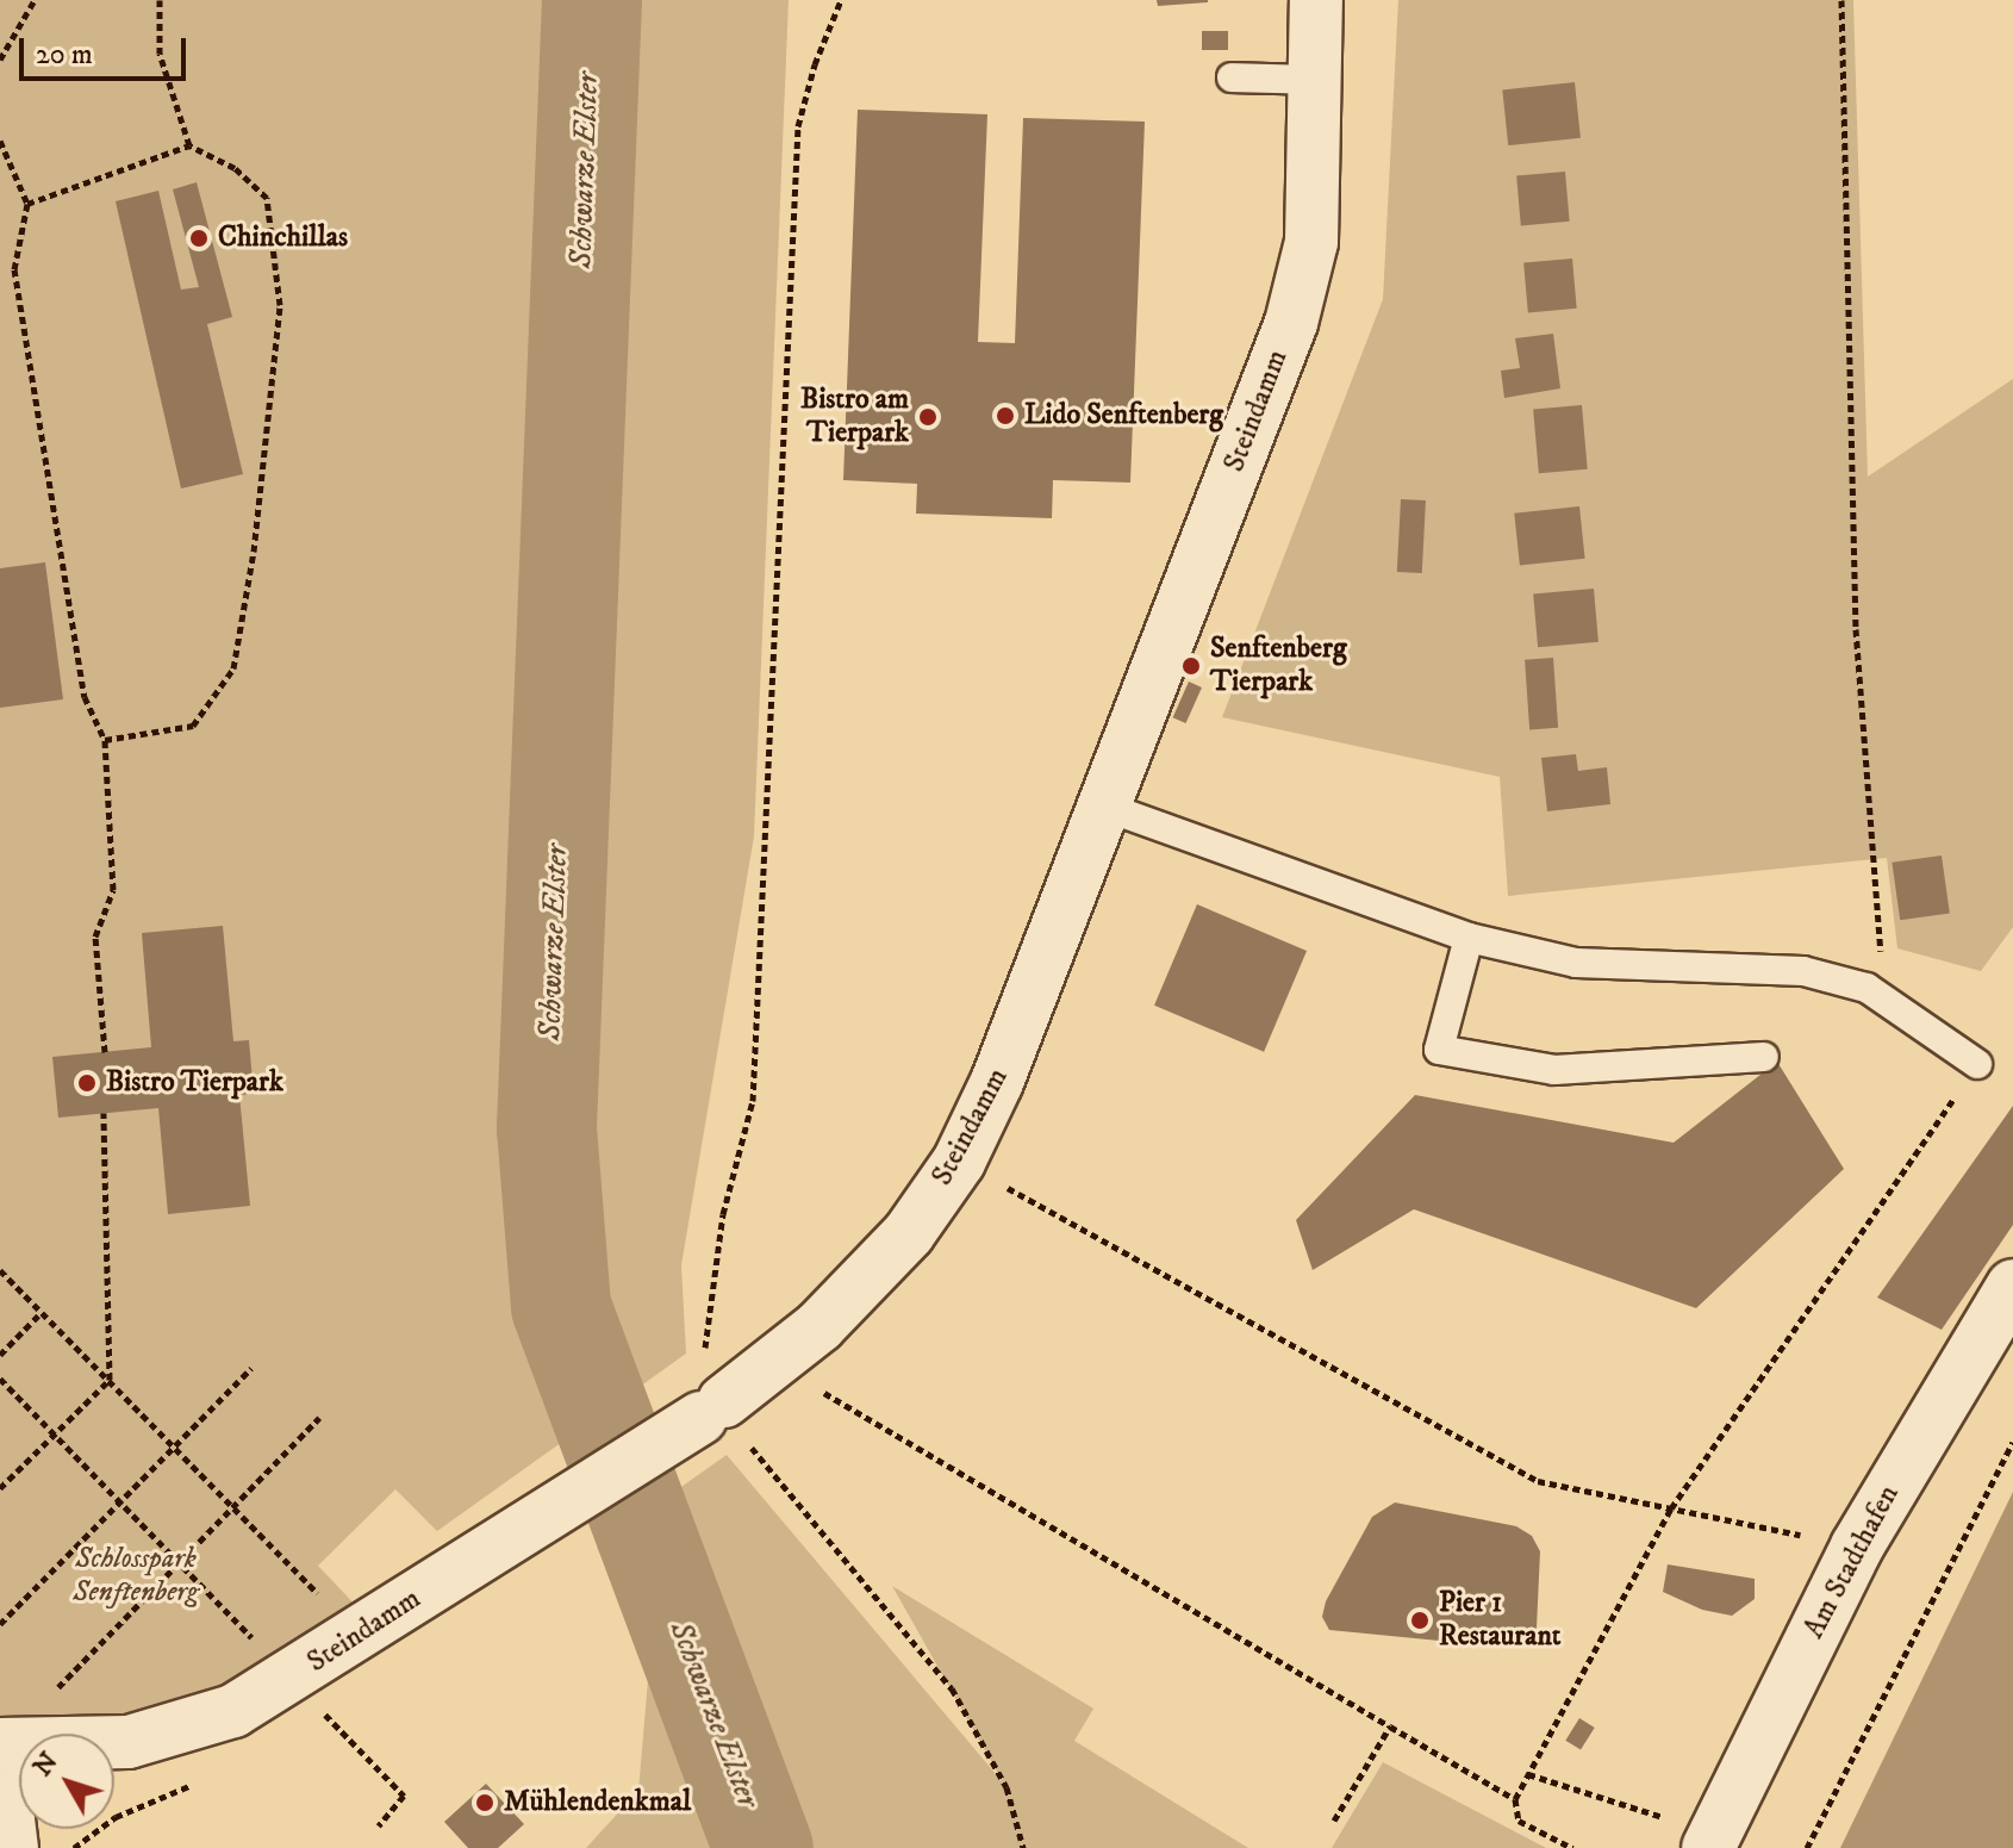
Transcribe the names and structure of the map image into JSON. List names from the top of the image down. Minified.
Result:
{"streets":{"street":["Steindamm","Am Stadthafen"]},"water":["Schwarze Elster"],"parks":["Schlosspark Senftenberg"],"places":["Chinchillas","Lido Senftenberg","Bistro am Tierpark","Senftenberg Tierpark","Bistro Tierpark","Pier 1 Restaurant","Mühlendenkmal"],"scale_bar":"20 m","north":"top left"}
